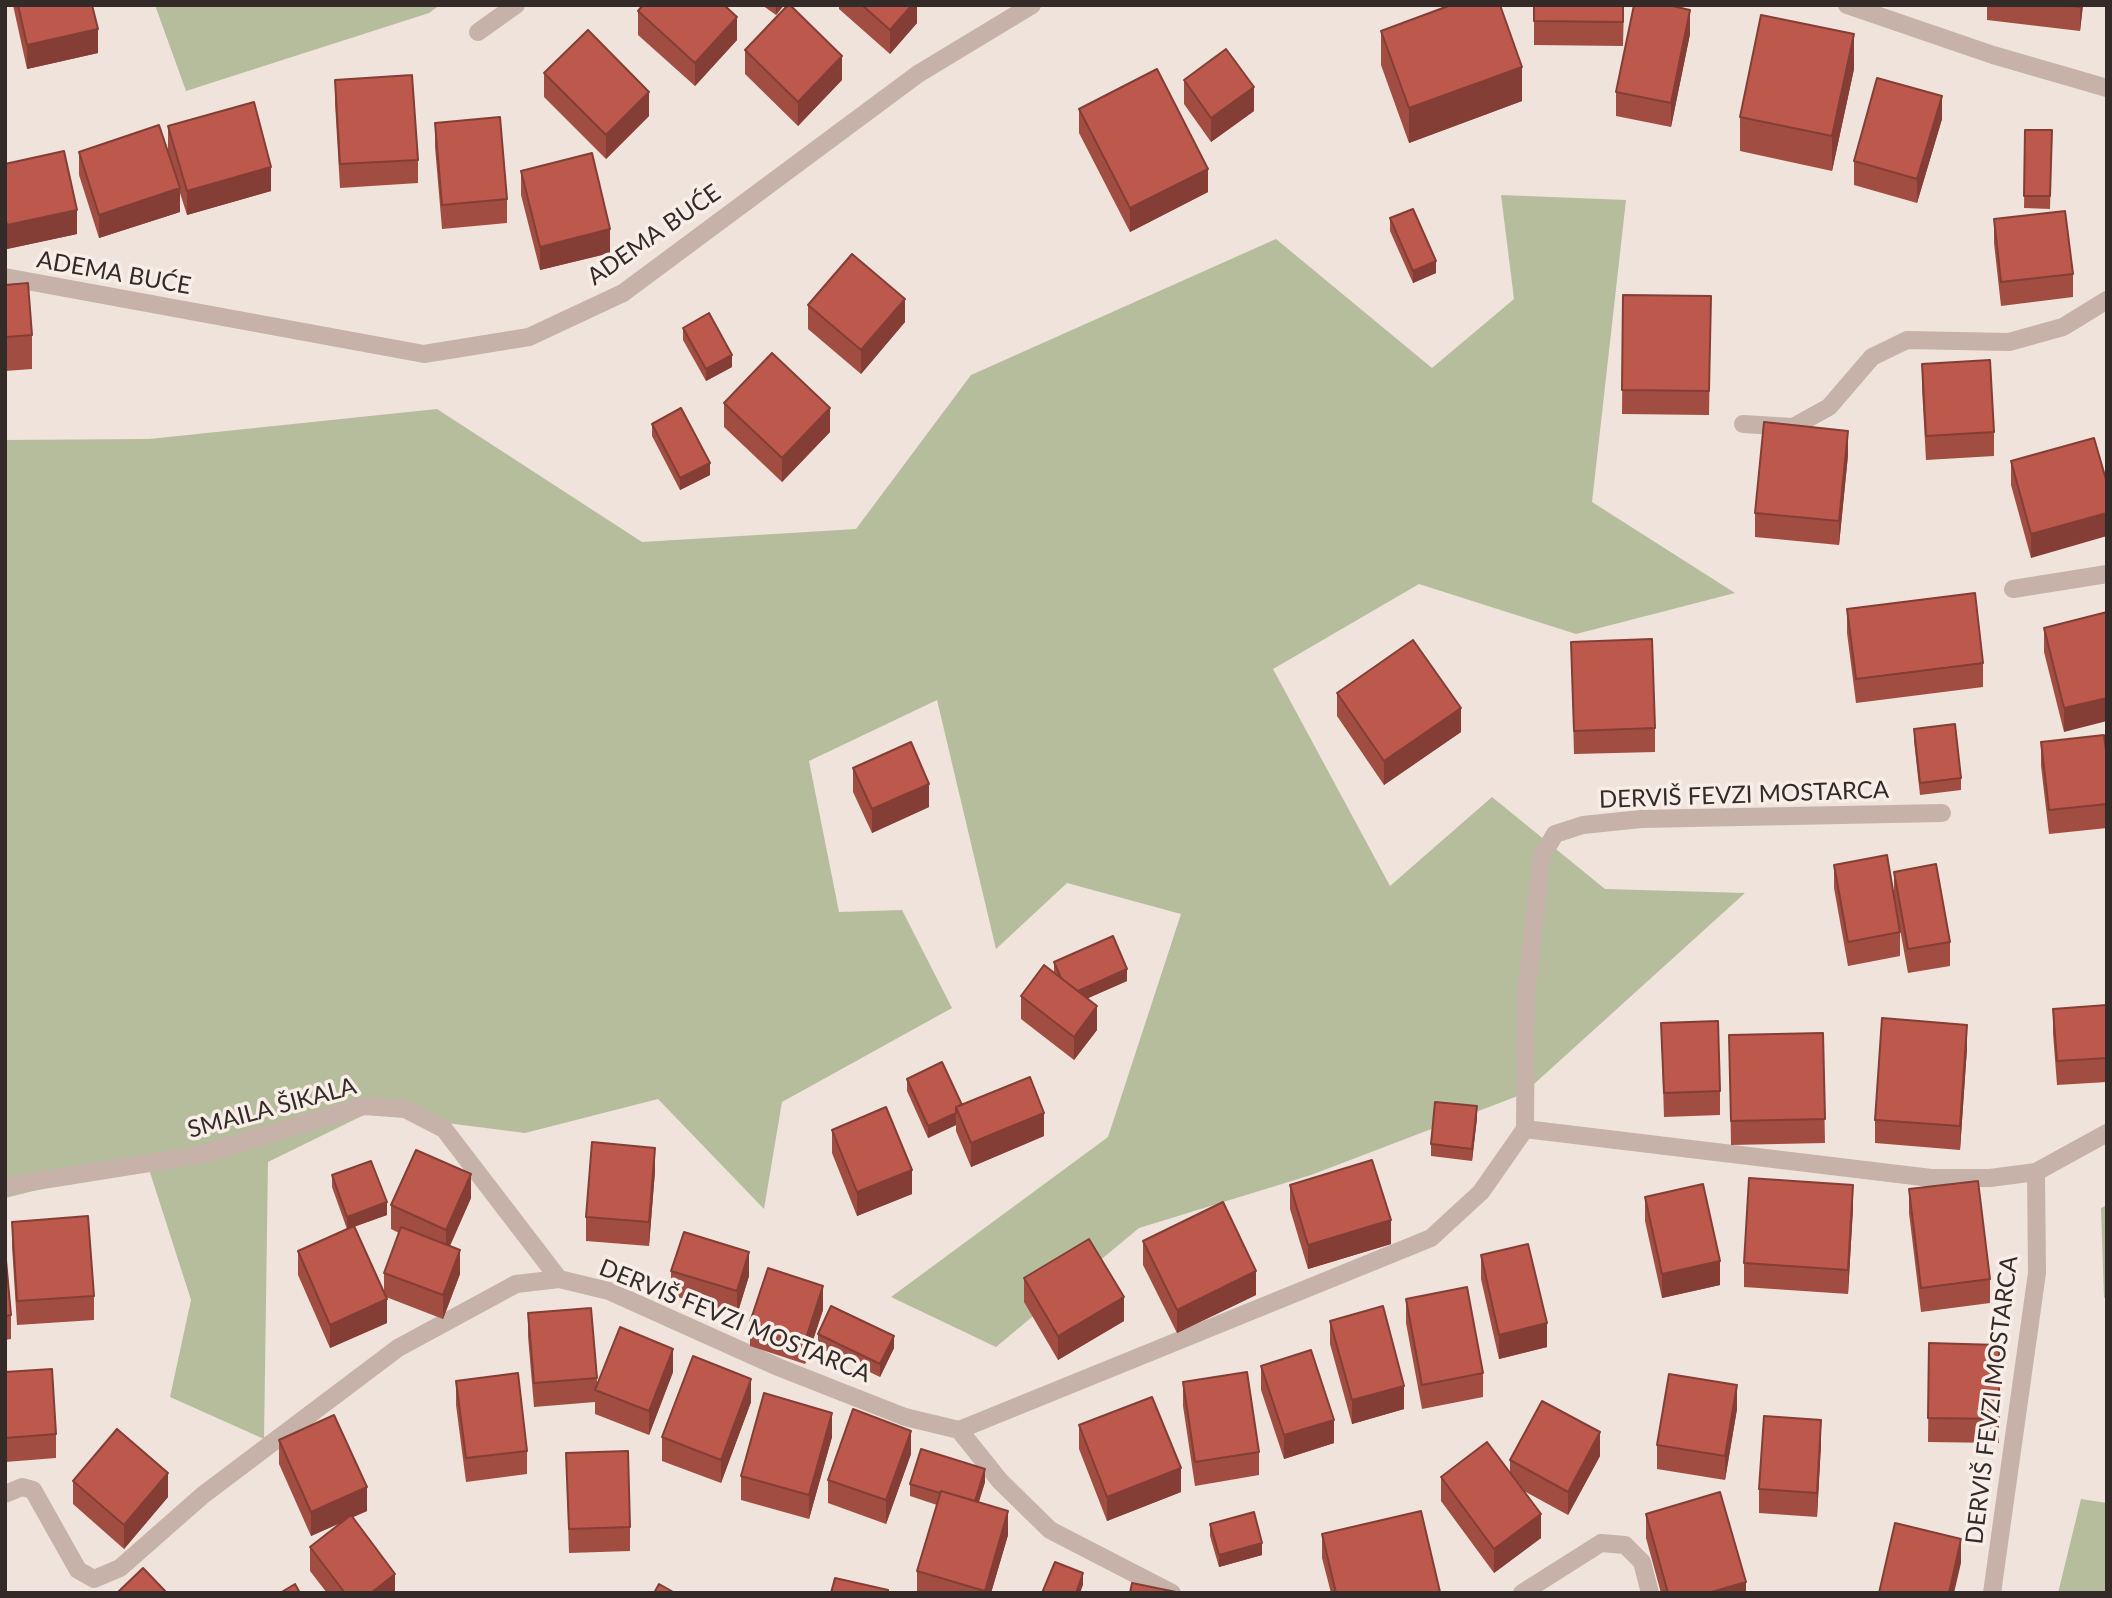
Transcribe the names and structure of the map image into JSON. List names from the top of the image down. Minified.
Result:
{"streets":{"street":["ADEMA BUĆE","DERVIŠ FEVZI MOSTARCA","SMAILA ŠIKALA"]},"crossings":[["DERVIŠ FEVZI MOSTARCA","SMAILA ŠIKALA"]]}
